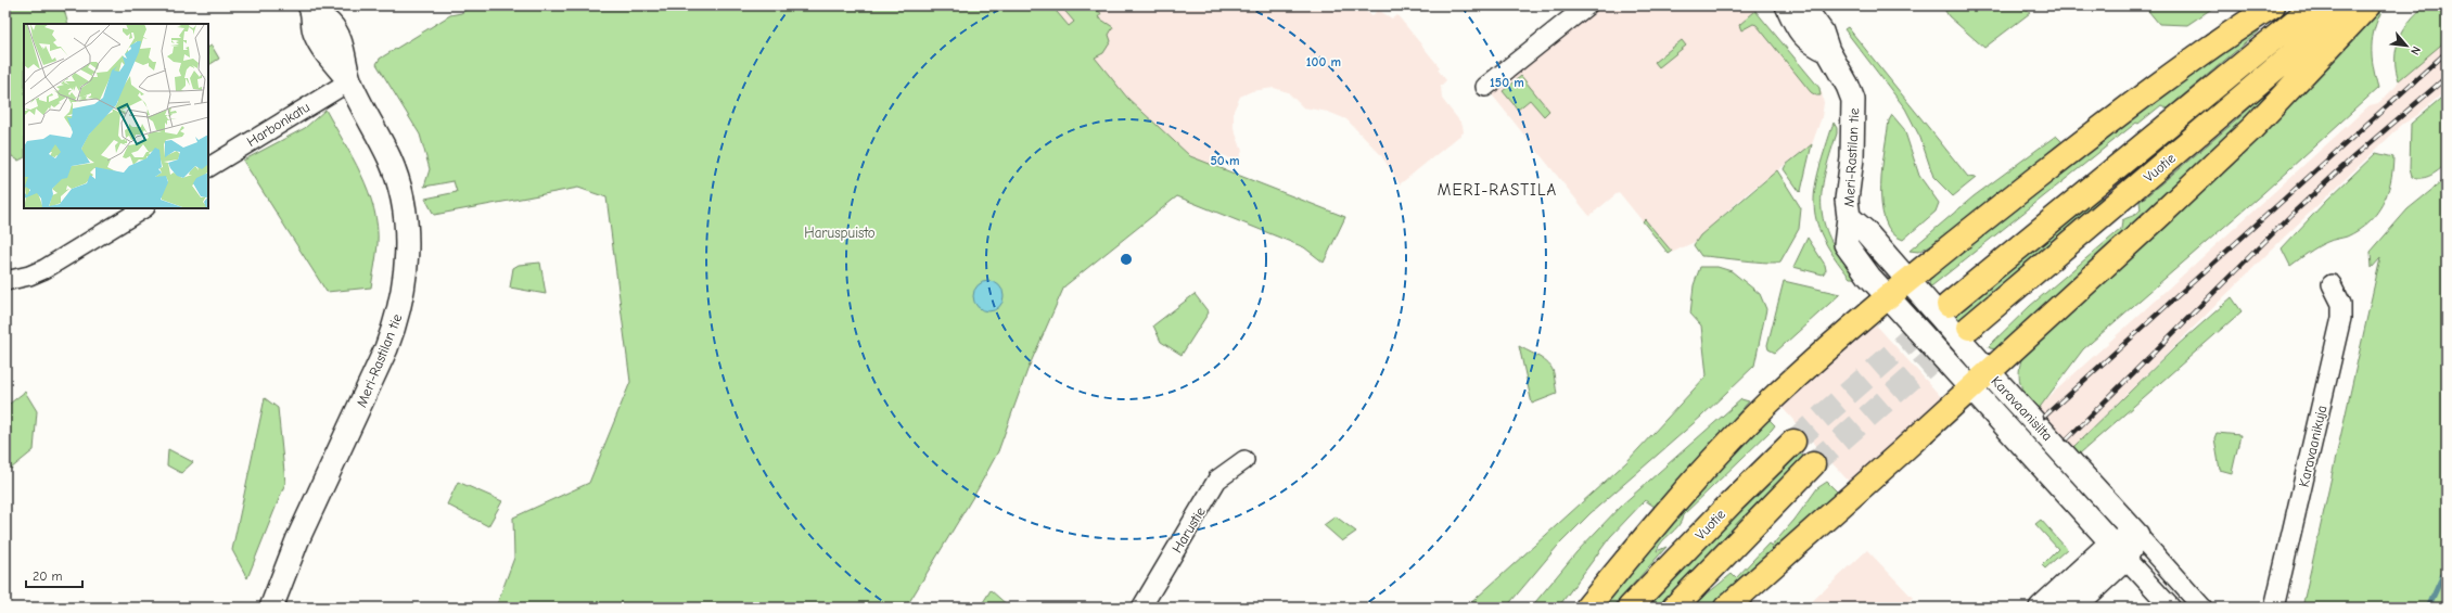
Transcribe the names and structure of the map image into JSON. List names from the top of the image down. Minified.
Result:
{"streets":{"main road":["Vuotie"],"street":["Harbonkatu","Meri-Rastilan tie","Karavaanisilta","Karavaanikuja","Harustie"]},"crossings":[["Harbonkatu","Meri-Rastilan tie"],["Meri-Rastilan tie","Karavaanisilta"]],"districts":["MERI-RASTILA"],"parks":["Haruspuisto"],"scale_bar":"20 m","north":"bottom right","rings":["100 m","150 m","50 m"]}
